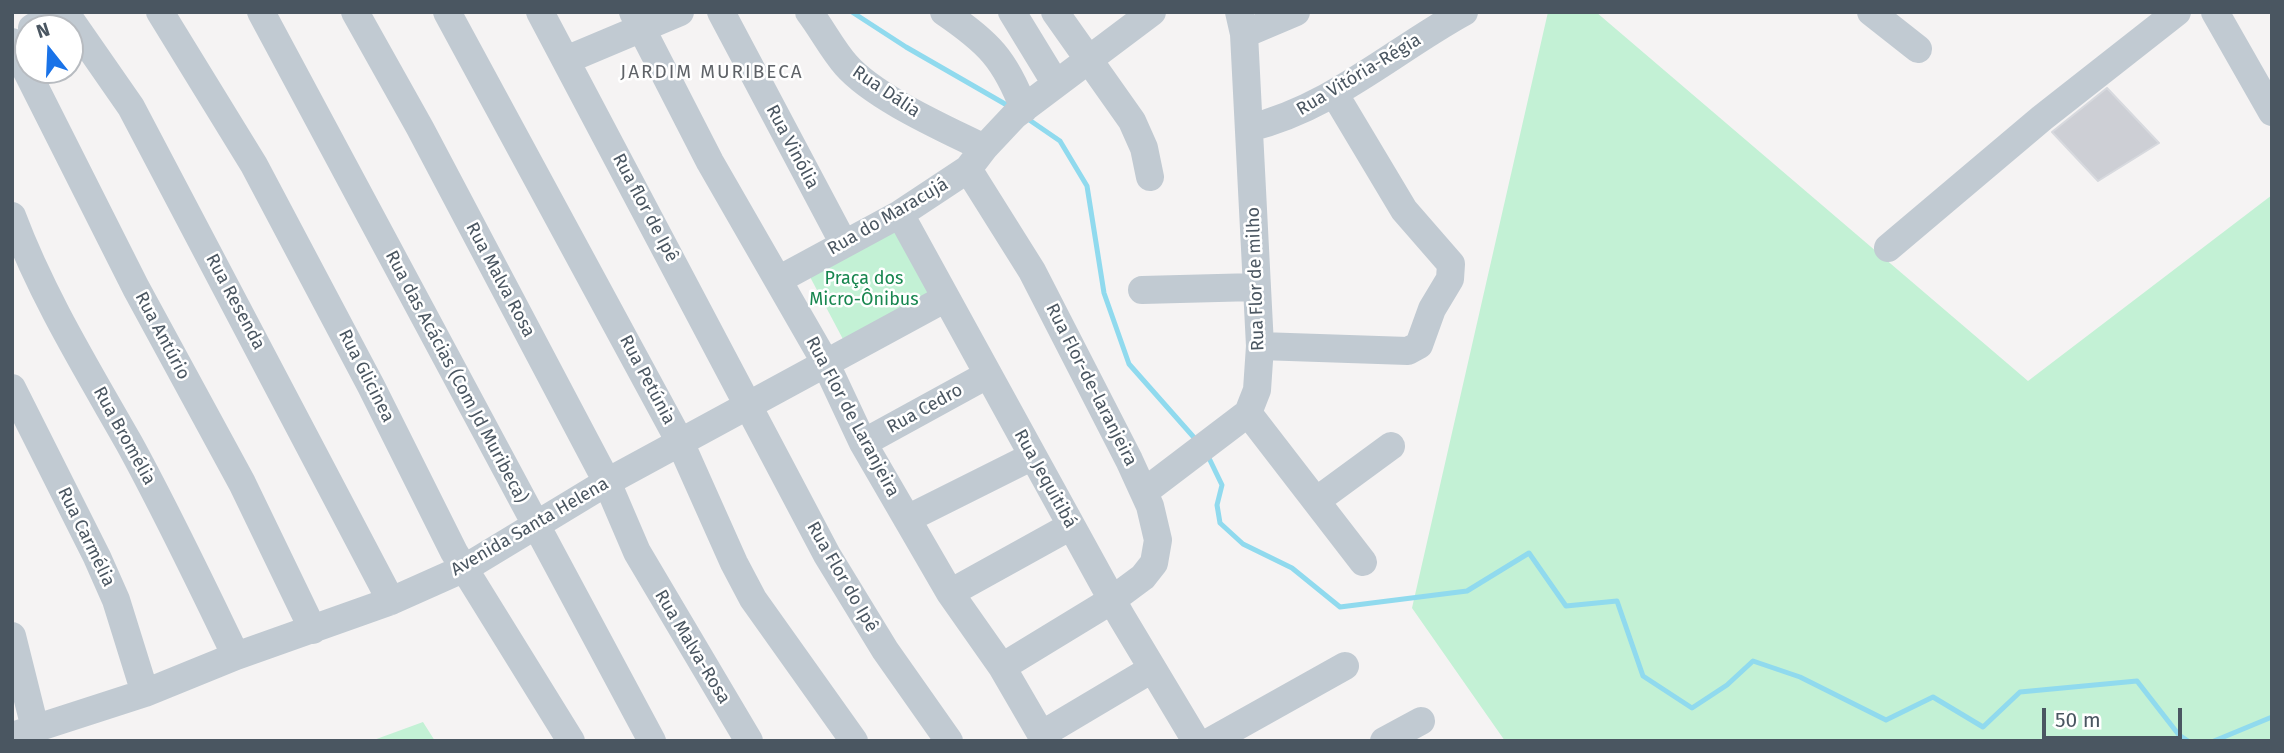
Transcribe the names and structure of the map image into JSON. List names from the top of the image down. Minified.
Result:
{"streets":{"street":["Rua Vitória-Régia","Rua Dália","Rua Vinólia","Rua flor de Ipê","Rua do Maracujá","Rua Flor de milho","Rua Malva Rosa","Rua Resenda","Rua Antúrio","Rua Glicinea","Rua das Acácias (Com Jd Muribeca)","Rua Petúnia","Rua Flor-de-laranjeira","Rua Cedro","Rua Flor de Laranjeira","Rua Bromélia","Rua Jequitibá","Avenida Santa Helena","Rua Carmélia","Rua Flor do Ipê","Rua Malva-Rosa"]},"crossings":[["Rua Vitória-Régia","Rua Flor de milho"],["Rua Dália","Rua do Maracujá"],["Rua Dália","Rua Flor-de-laranjeira"],["Rua Vinólia","Rua do Maracujá"],["Rua flor de Ipê","Avenida Santa Helena"],["Rua flor de Ipê","Rua Flor do Ipê"],["Rua do Maracujá","Rua Flor-de-laranjeira"],["Rua do Maracujá","Rua Flor de Laranjeira"],["Rua do Maracujá","Rua Jequitibá"],["Rua Malva Rosa","Avenida Santa Helena"],["Rua Malva Rosa","Rua Malva-Rosa"],["Rua Resenda","Avenida Santa Helena"],["Rua Antúrio","Avenida Santa Helena"],["Rua Glicinea","Avenida Santa Helena"],["Rua das Acácias (Com Jd Muribeca)","Avenida Santa Helena"],["Rua Petúnia","Avenida Santa Helena"],["Rua Flor-de-laranjeira","Rua Flor de Laranjeira"],["Rua Flor-de-laranjeira","Rua Jequitibá"],["Rua Cedro","Rua Flor de Laranjeira"],["Rua Cedro","Rua Jequitibá"],["Rua Flor de Laranjeira","Avenida Santa Helena"],["Rua Bromélia","Avenida Santa Helena"],["Rua Jequitibá","Avenida Santa Helena"],["Avenida Santa Helena","Rua Carmélia"],["Avenida Santa Helena","Rua Flor do Ipê"]],"districts":["JARDIM MURIBECA"],"parks":["Praça dos Micro-Ônibus"],"scale_bar":"50 m","north":"top"}
